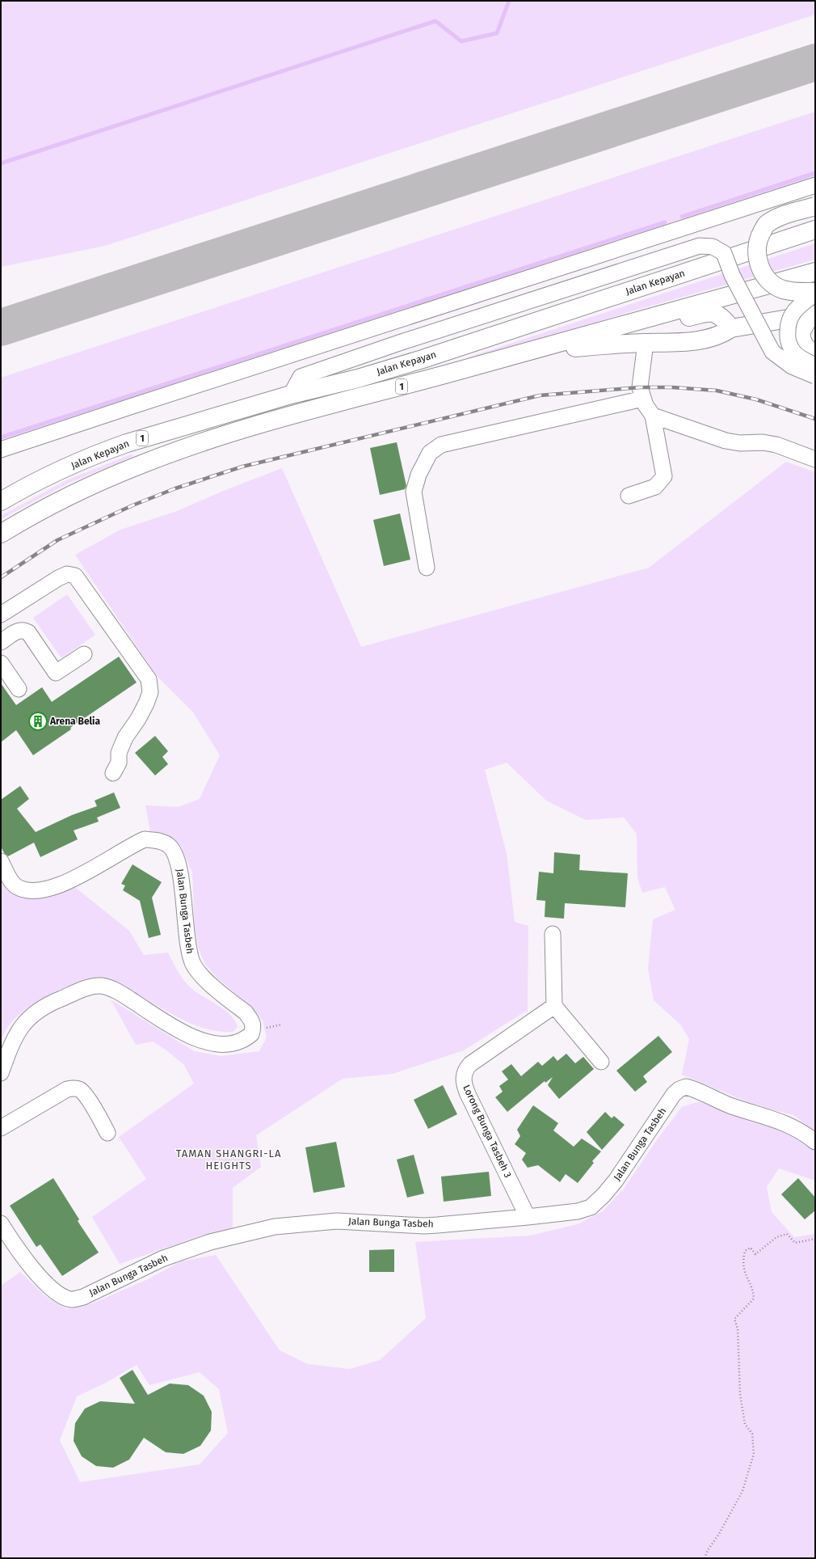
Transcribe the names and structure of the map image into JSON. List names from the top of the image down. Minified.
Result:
{"streets":{"highway":["Jalan Kepayan","1"],"street":["Jalan Bunga Tasbeh","Lorong Bunga Tasbeh 3"]},"crossings":[["Jalan Bunga Tasbeh","Lorong Bunga Tasbeh 3"]],"districts":["TAMAN SHANGRI-LA HEIGHTS"],"places":{"building":["Arena Belia"]}}
